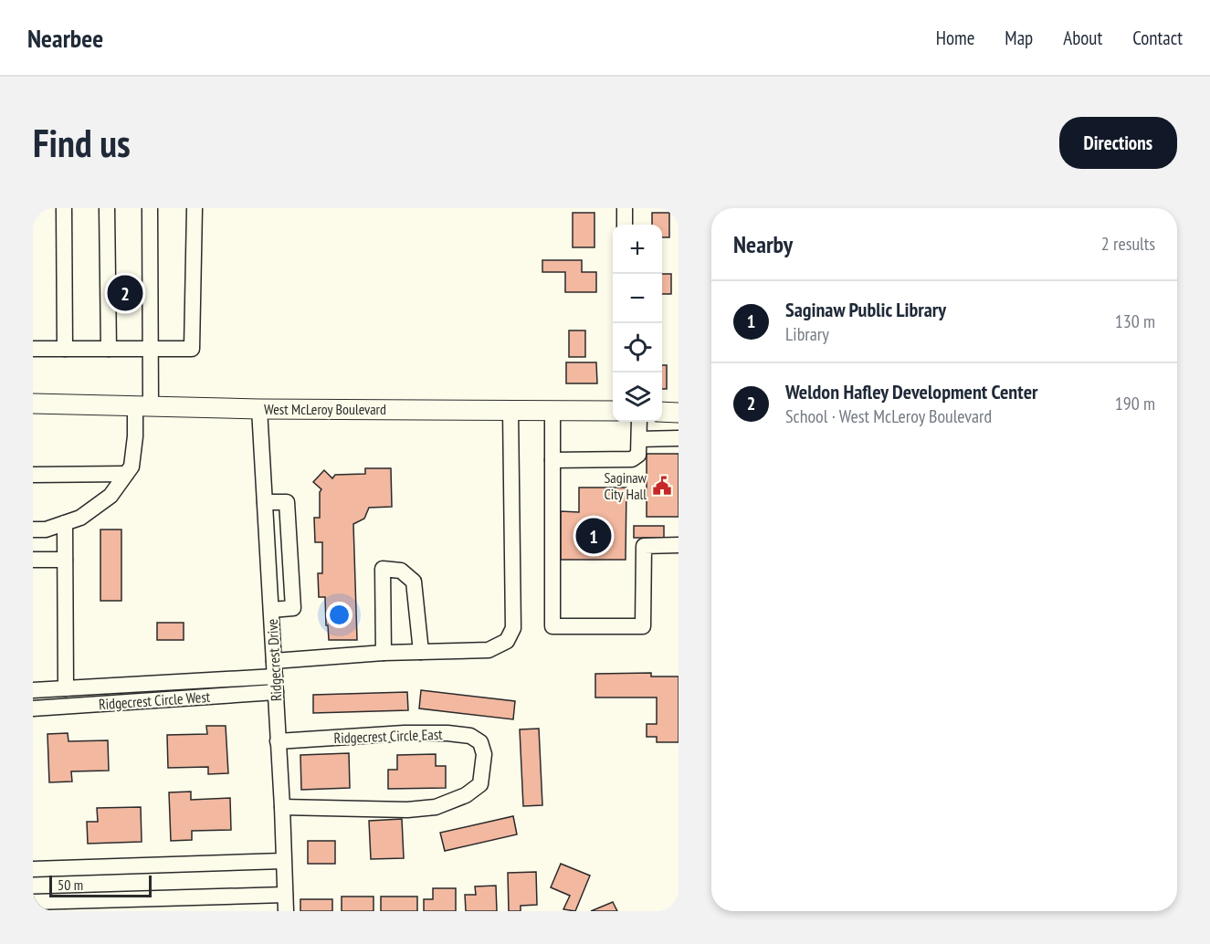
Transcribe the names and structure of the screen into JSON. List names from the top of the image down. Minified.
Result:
{"streets":{"main road":["West McLeroy Boulevard"],"street":["Ridgecrest Drive","Ridgecrest Circle West","Ridgecrest Circle East"]},"crossings":[["West McLeroy Boulevard","Ridgecrest Drive"],["Ridgecrest Drive","Ridgecrest Circle West"],["Ridgecrest Drive","Ridgecrest Circle East"]],"places":{"public building":["Saginaw City Hall"]},"scale_bar":"50 m","page":{"header":"Nearbee","nav":["Home","Map","About","Contact"],"buttons":"Directions","title":"Find us","heading":["Nearby","2 results"],"map_buttons":["+","−"],"pins":["2","1"],"list":[{"mark":"1","name":"Saginaw Public Library","note":"Library","value":"130 m"},{"mark":"2","name":"Weldon Hafley Development Center","note":"School · West McLeroy Boulevard","value":"190 m"}],"scale":"50 m"}}
